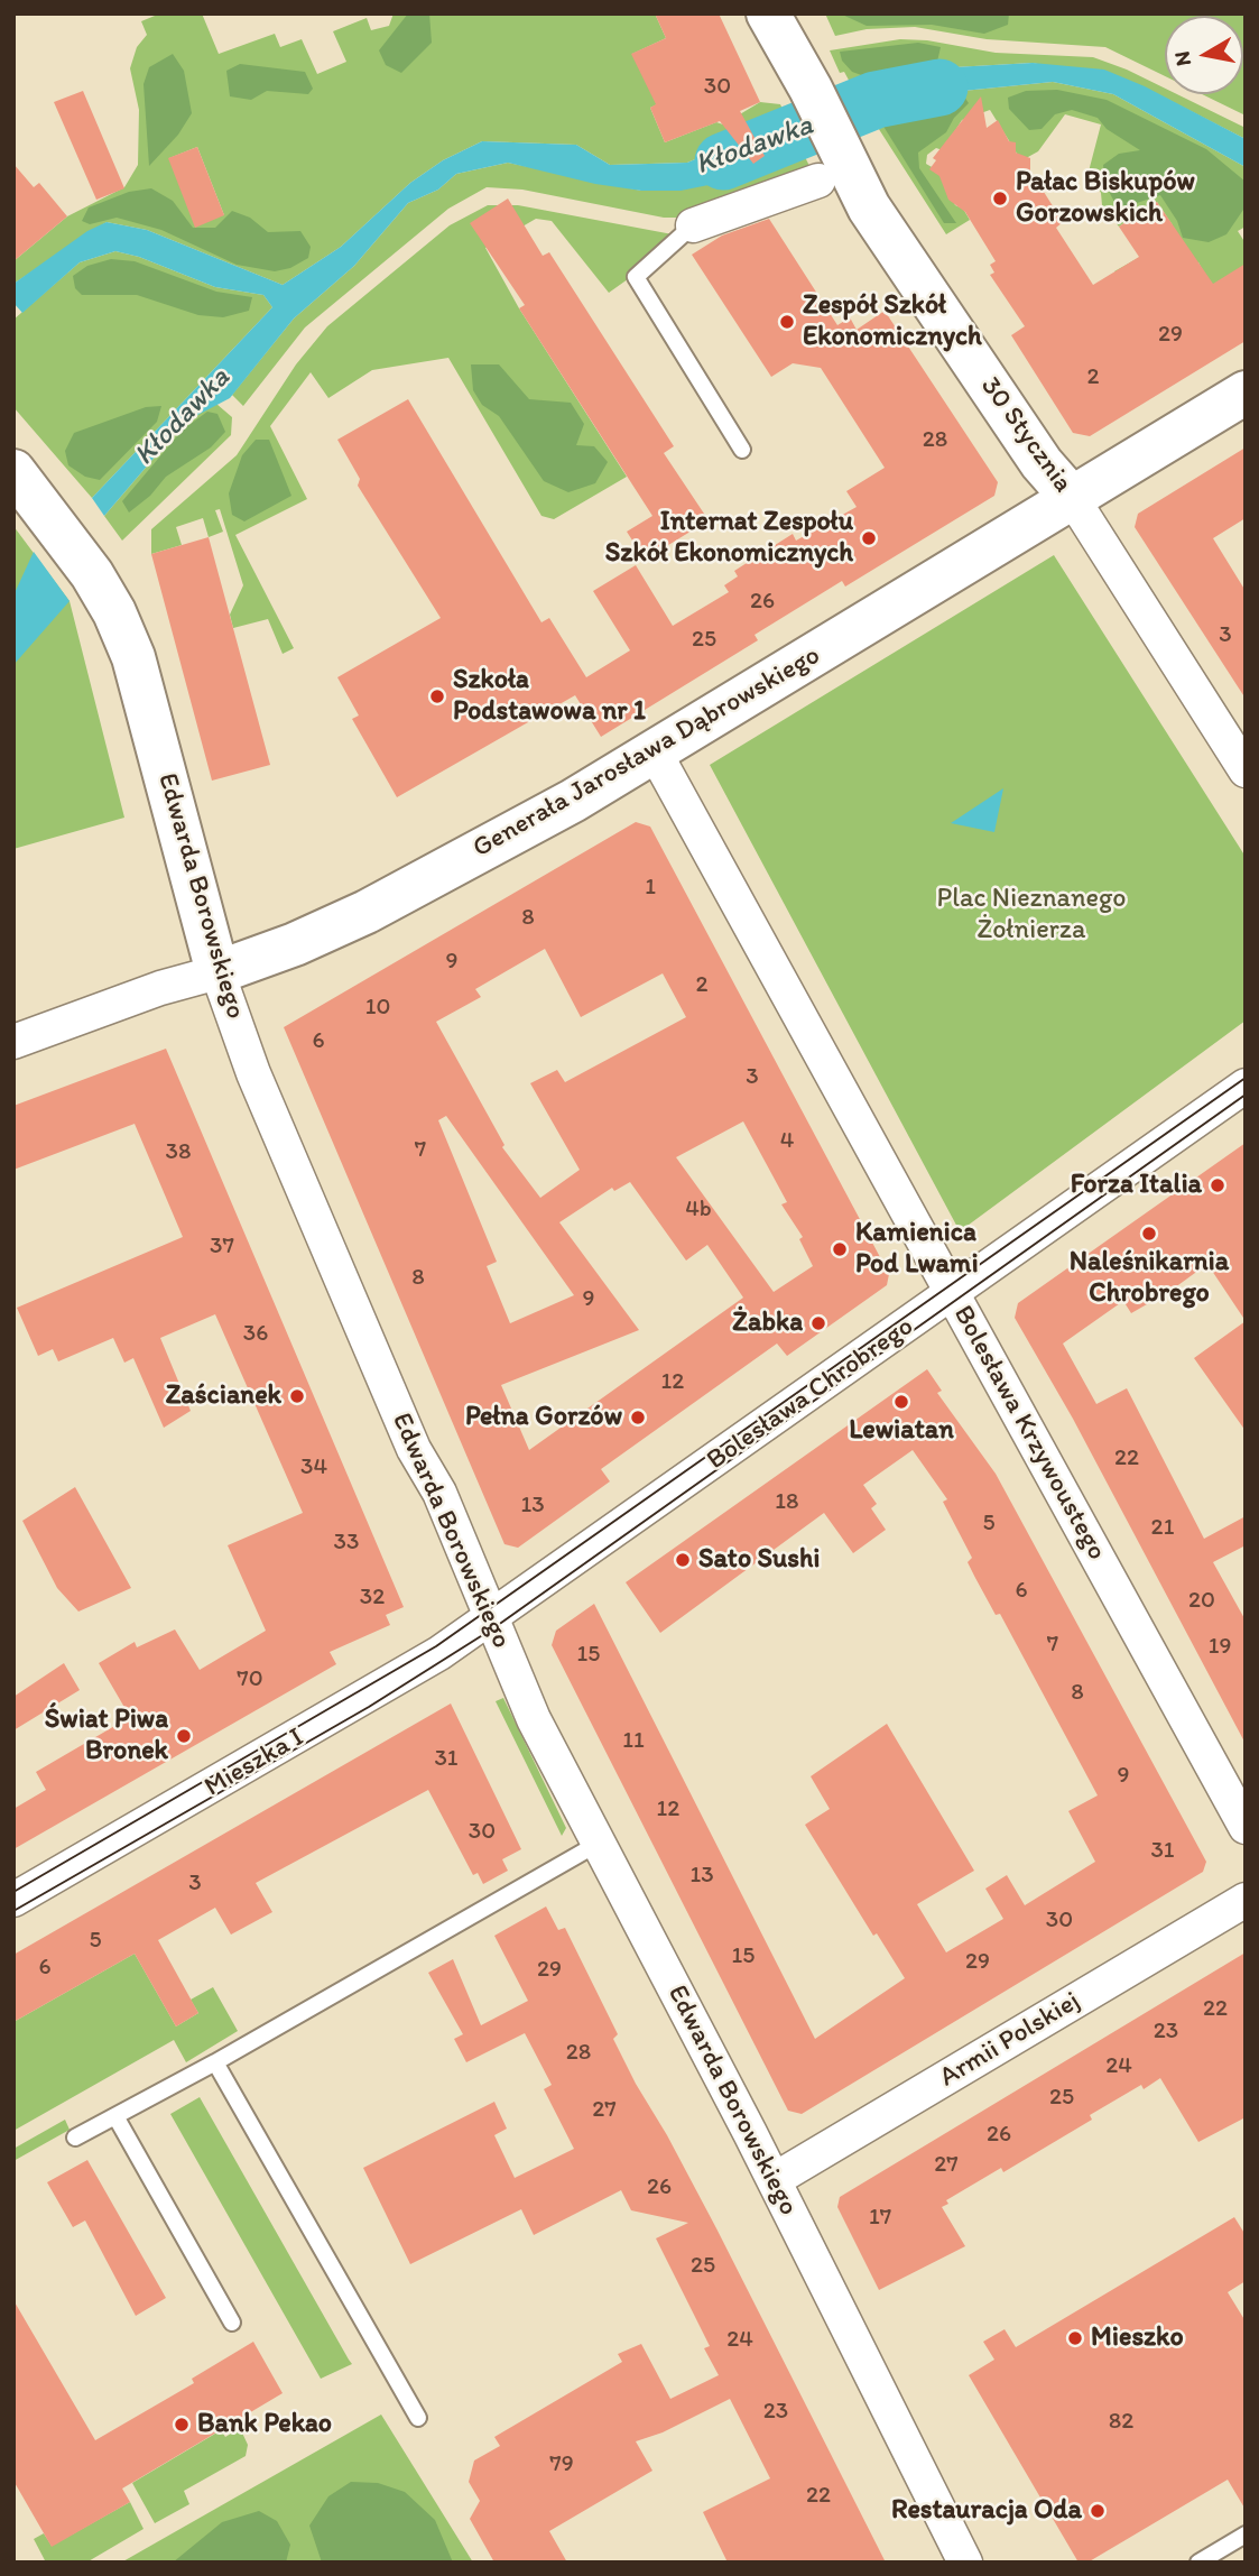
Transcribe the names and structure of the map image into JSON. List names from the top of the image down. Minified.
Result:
{"streets":{"main road":["30 Stycznia","Generała Jarosława Dąbrowskiego","Edwarda Borowskiego"],"street":["Bolesława Chrobrego","Bolesława Krzywoustego","Mieszka I","Armii Polskiej"]},"crossings":[["30 Stycznia","Generała Jarosława Dąbrowskiego"],["Generała Jarosława Dąbrowskiego","Edwarda Borowskiego"],["Generała Jarosława Dąbrowskiego","Bolesława Krzywoustego"],["Edwarda Borowskiego","Bolesława Chrobrego"],["Edwarda Borowskiego","Mieszka I"],["Edwarda Borowskiego","Armii Polskiej"],["Bolesława Chrobrego","Bolesława Krzywoustego"],["Bolesława Chrobrego","Mieszka I"]],"water":["Kłodawka"],"parks":["Plac Nieznanego Żołnierza"],"places":["Pałac Biskupów Gorzowskich","Zespół Szkół Ekonomicznych","Internat Zespołu Szkół Ekonomicznych","Szkoła Podstawowa nr 1","Forza Italia","Naleśnikarnia Chrobrego","Kamienica Pod Lwami","Żabka","Zaścianek","Lewiatan","Pełna Gorzów","Sato Sushi","Świat Piwa Bronek","Mieszko","Bank Pekao","Restauracja Oda"],"house_numbers":["30","29","2","28","26","3","25","1","8","9","2","10","6","3","4","7","38","4b","37","8","9","36","12","22","34","18","13","5","21","33","6","32","20","7","19","15","70","8","11","31","9","12","30","31","13","3","30","5","15","29","6","29","22","23","28","24","25","27","26","27","26","17","25","24","23","82","79","22"],"north":"left"}
